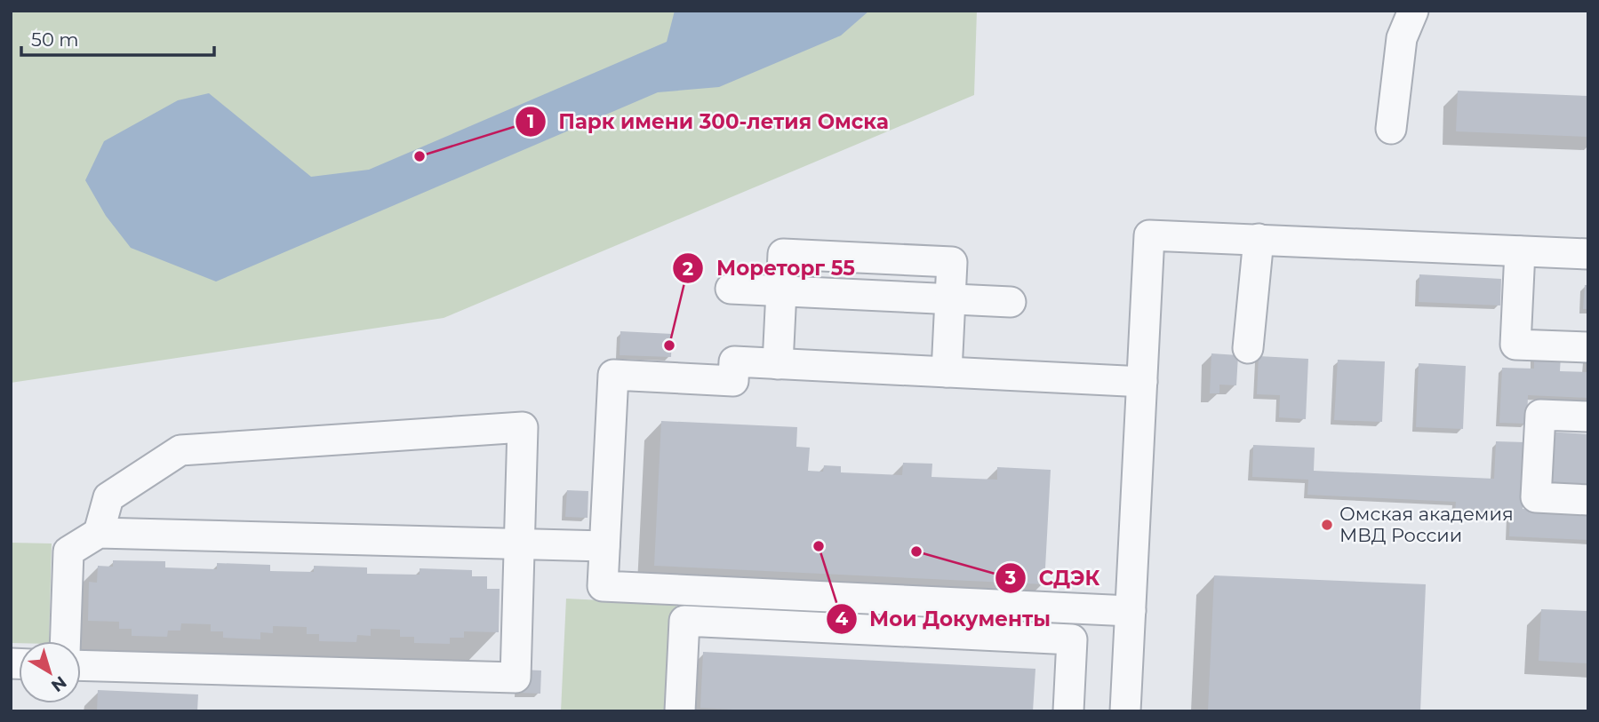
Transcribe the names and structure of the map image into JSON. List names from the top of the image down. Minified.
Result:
{"places":["Парк имени 300-летия Омска","Мореторг 55","Омская академия МВД России","Мои Документы","СДЭК"],"scale_bar":"50 m","north":"bottom right"}
